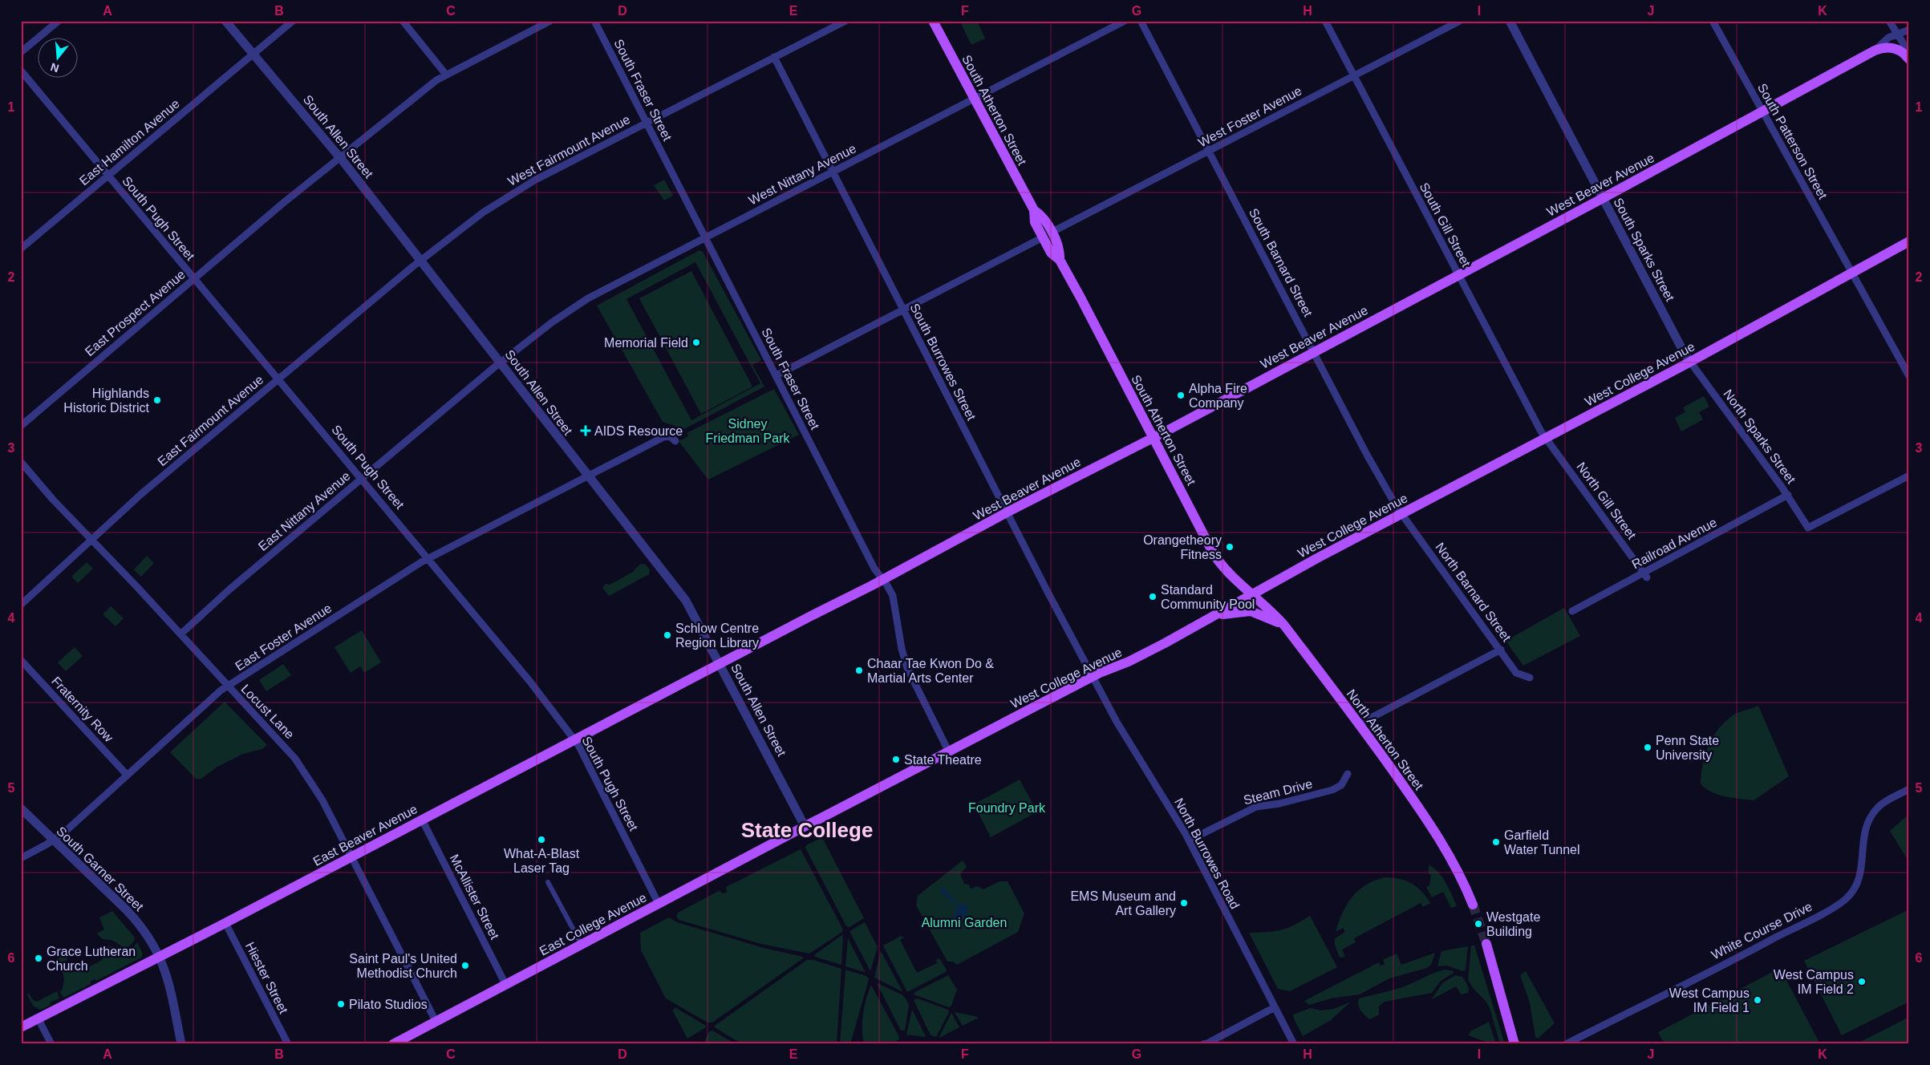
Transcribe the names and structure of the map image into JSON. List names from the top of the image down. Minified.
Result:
{"streets":{"main road":["South Atherton Street","West Beaver Avenue","West College Avenue","North Atherton Street","East Beaver Avenue","East College Avenue"],"street":["South Fraser Street","West Foster Avenue","South Allen Street","South Patterson Street","East Hamilton Avenue","West Fairmount Avenue","West Nittany Avenue","South Pugh Street","South Gill Street","South Sparks Street","South Barnard Street","East Prospect Avenue","South Burrowes Street","East Fairmount Avenue","North Sparks Street","North Gill Street","East Nittany Avenue","Railroad Avenue","North Barnard Street","East Foster Avenue","Fraternity Row","Locust Lane","Steam Drive","North Burrowes Road","South Garner Street","McAllister Street","White Course Drive","Hiester Street"]},"crossings":[["South Fraser Street","West Foster Avenue"],["South Fraser Street","West Fairmount Avenue"],["South Fraser Street","West Nittany Avenue"],["South Fraser Street","West Beaver Avenue"],["South Fraser Street","West College Avenue"],["South Atherton Street","West Foster Avenue"],["South Atherton Street","West Nittany Avenue"],["South Atherton Street","West Beaver Avenue"],["South Atherton Street","West College Avenue"],["South Atherton Street","North Atherton Street"],["West Foster Avenue","South Gill Street"],["West Foster Avenue","South Barnard Street"],["West Foster Avenue","South Burrowes Street"],["South Allen Street","East Hamilton Avenue"],["South Allen Street","West Fairmount Avenue"],["South Allen Street","West Nittany Avenue"],["South Allen Street","West Beaver Avenue"],["South Allen Street","East Prospect Avenue"],["South Allen Street","West College Avenue"],["South Allen Street","East Fairmount Avenue"],["South Allen Street","East Nittany Avenue"],["South Allen Street","East Foster Avenue"],["South Allen Street","East Beaver Avenue"],["South Allen Street","East College Avenue"],["South Patterson Street","West Beaver Avenue"],["South Patterson Street","West College Avenue"],["East Hamilton Avenue","South Pugh Street"],["West Fairmount Avenue","South Burrowes Street"],["West Fairmount Avenue","East Fairmount Avenue"],["West Nittany Avenue","South Burrowes Street"],["West Nittany Avenue","East Nittany Avenue"],["West Beaver Avenue","South Gill Street"],["West Beaver Avenue","South Sparks Street"],["West Beaver Avenue","South Barnard Street"],["West Beaver Avenue","South Burrowes Street"],["West Beaver Avenue","East Beaver Avenue"],["South Pugh Street","East Prospect Avenue"],["South Pugh Street","East Fairmount Avenue"],["South Pugh Street","East Nittany Avenue"],["South Pugh Street","East Foster Avenue"],["South Pugh Street","East Beaver Avenue"],["South Pugh Street","East College Avenue"],["South Gill Street","West College Avenue"],["South Gill Street","North Gill Street"],["South Sparks Street","West College Avenue"],["South Sparks Street","North Sparks Street"],["South Barnard Street","West College Avenue"],["South Barnard Street","North Barnard Street"],["South Burrowes Street","West College Avenue"],["South Burrowes Street","North Burrowes Road"],["West College Avenue","North Sparks Street"],["West College Avenue","North Gill Street"],["West College Avenue","North Barnard Street"],["West College Avenue","North Burrowes Road"],["West College Avenue","East College Avenue"],["East Fairmount Avenue","Locust Lane"],["North Sparks Street","Railroad Avenue"],["North Gill Street","Railroad Avenue"],["East Nittany Avenue","Locust Lane"],["East Foster Avenue","Fraternity Row"],["East Foster Avenue","Locust Lane"],["East Foster Avenue","South Garner Street"],["Locust Lane","East Beaver Avenue"],["Locust Lane","East College Avenue"],["Steam Drive","North Burrowes Road"],["East Beaver Avenue","South Garner Street"],["East Beaver Avenue","McAllister Street"],["East Beaver Avenue","Hiester Street"],["McAllister Street","East College Avenue"]],"districts":["State College"],"parks":["Sidney Friedman Park","Foundry Park","Alumni Garden"],"places":{"other":["Memorial Field","Alpha Fire Company","Highlands Historic District","Orangetheory Fitness","Standard Community Pool","Schlow Centre Region Library","Chaar Tae Kwon Do & Martial Arts Center","Penn State University","State Theatre","What-A-Blast Laser Tag","Garfield Water Tunnel","EMS Museum and Art Gallery","Westgate Building","Grace Lutheran Church","Saint Paul's United Methodist Church","West Campus IM Field 2","West Campus IM Field 1","Pilato Studios"],"health":["AIDS Resource"]},"north":"bottom","grid":{"columns":["A","B","C","D","E","F","G","H","I","J","K"],"rows":["1","2","3","4","5","6"]}}
